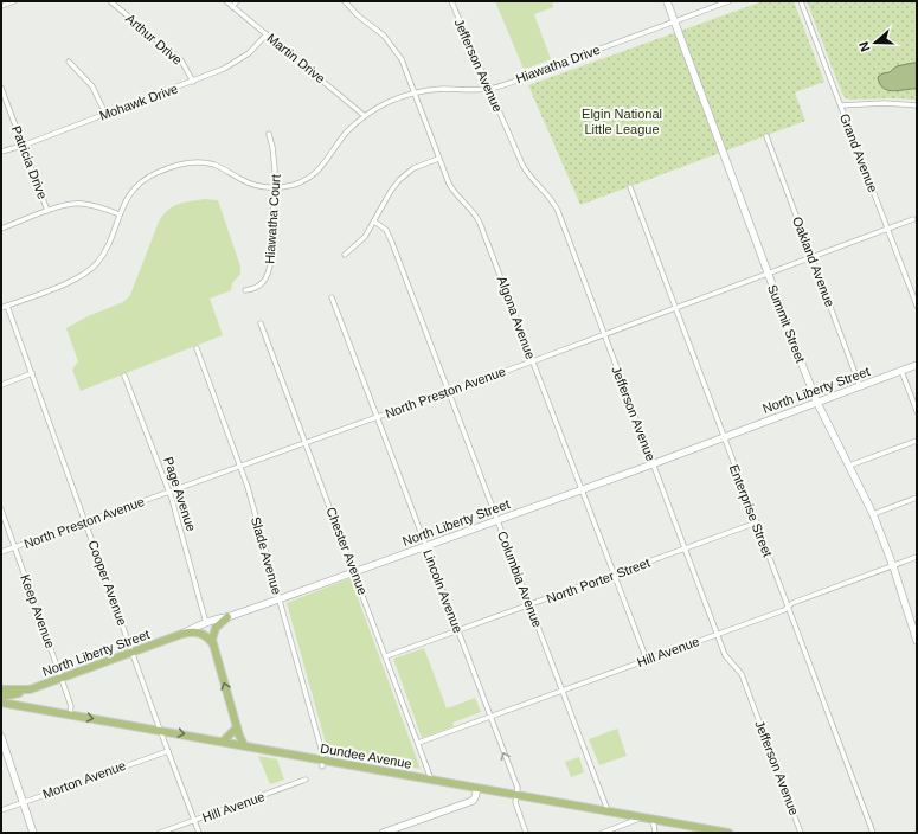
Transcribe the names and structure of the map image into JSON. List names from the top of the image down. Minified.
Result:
{"streets":{"main road":["Summit Street","North Liberty Street","Dundee Avenue"],"street":["Arthur Drive","Martin Drive","Hiawatha Drive","Jefferson Avenue","Mohawk Drive","Grand Avenue","Patricia Drive","Hiawatha Court","Oakland Avenue","Algona Avenue","North Preston Avenue","Page Avenue","Enterprise Street","Chester Avenue","Slade Avenue","Columbia Avenue","North Porter Street","Cooper Avenue","Lincoln Avenue","Keep Avenue","Hill Avenue","Morton Avenue"]},"crossings":[["Arthur Drive","Mohawk Drive"],["Martin Drive","Hiawatha Drive"],["Martin Drive","Mohawk Drive"],["Hiawatha Drive","Jefferson Avenue"],["Hiawatha Drive","Hiawatha Court"],["Hiawatha Drive","Algona Avenue"],["Hiawatha Drive","Summit Street"],["Hiawatha Drive","Cooper Avenue"],["Jefferson Avenue","North Liberty Street"],["Jefferson Avenue","North Preston Avenue"],["Jefferson Avenue","North Porter Street"],["Jefferson Avenue","Hill Avenue"],["Mohawk Drive","Patricia Drive"],["Grand Avenue","North Preston Avenue"],["Oakland Avenue","North Liberty Street"],["Oakland Avenue","North Preston Avenue"],["Algona Avenue","North Liberty Street"],["Algona Avenue","North Preston Avenue"],["Algona Avenue","North Porter Street"],["Algona Avenue","Hill Avenue"],["Summit Street","North Liberty Street"],["Summit Street","North Preston Avenue"],["Summit Street","Hill Avenue"],["North Liberty Street","Page Avenue"],["North Liberty Street","Enterprise Street"],["North Liberty Street","Chester Avenue"],["North Liberty Street","Slade Avenue"],["North Liberty Street","Columbia Avenue"],["North Liberty Street","Cooper Avenue"],["North Liberty Street","Lincoln Avenue"],["North Liberty Street","Keep Avenue"],["North Preston Avenue","Page Avenue"],["North Preston Avenue","Enterprise Street"],["North Preston Avenue","Chester Avenue"],["North Preston Avenue","Slade Avenue"],["North Preston Avenue","Columbia Avenue"],["North Preston Avenue","Cooper Avenue"],["North Preston Avenue","Lincoln Avenue"],["North Preston Avenue","Keep Avenue"],["Enterprise Street","North Porter Street"],["Enterprise Street","Hill Avenue"],["Chester Avenue","North Porter Street"],["Chester Avenue","Hill Avenue"],["Chester Avenue","Dundee Avenue"],["Slade Avenue","Dundee Avenue"],["Columbia Avenue","North Porter Street"],["Columbia Avenue","Hill Avenue"],["Columbia Avenue","Dundee Avenue"],["North Porter Street","Lincoln Avenue"],["Cooper Avenue","Hill Avenue"],["Cooper Avenue","Dundee Avenue"],["Cooper Avenue","Morton Avenue"],["Lincoln Avenue","Hill Avenue"],["Lincoln Avenue","Dundee Avenue"],["Keep Avenue","Dundee Avenue"]],"parks":["Elgin National Little League"],"north":"left"}
